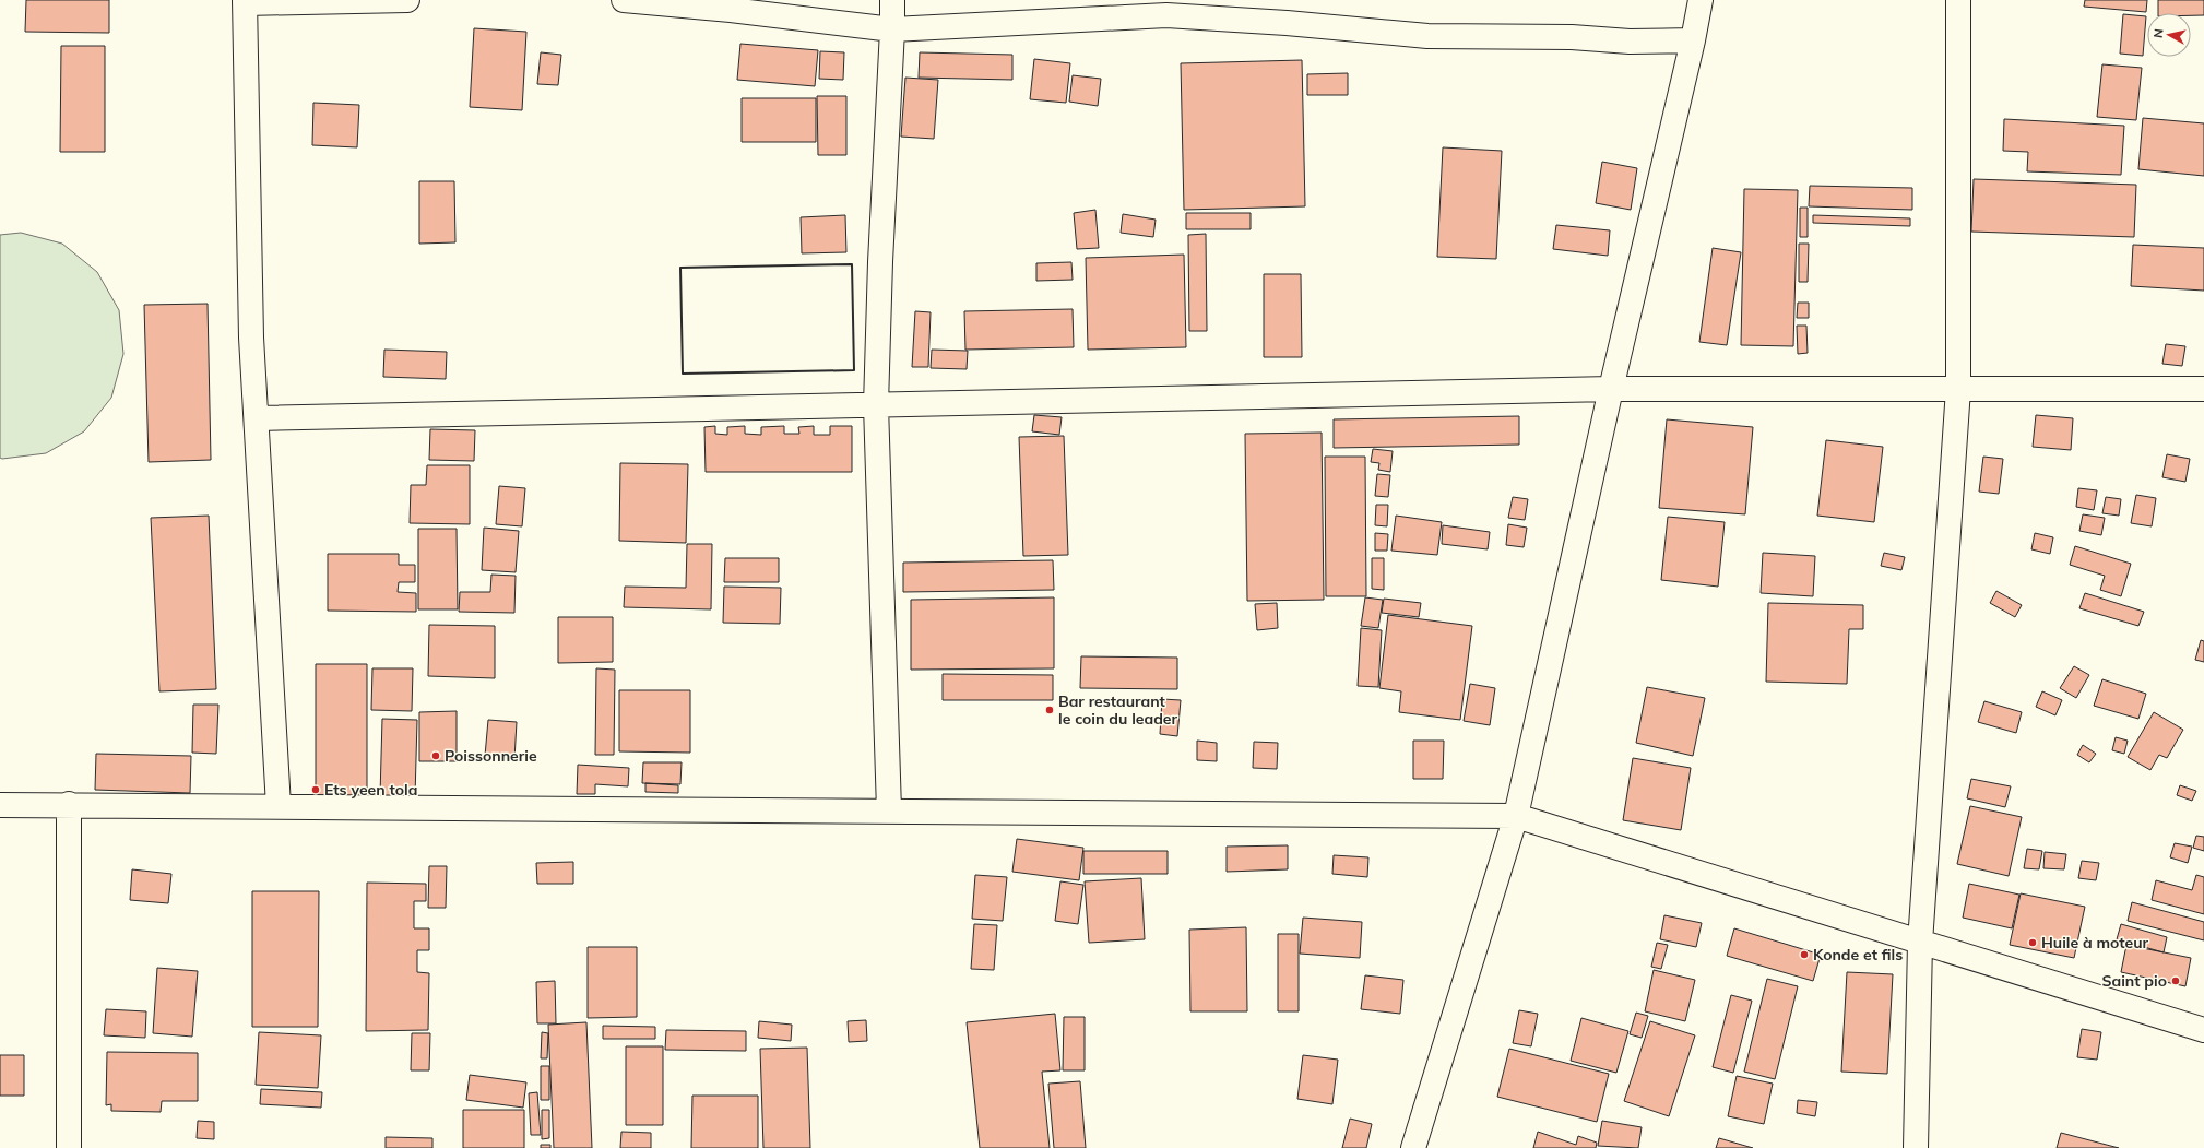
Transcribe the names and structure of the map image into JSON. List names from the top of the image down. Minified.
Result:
{"places":["Bar restaurant le coin du leader","Poissonnerie","Ets yeen tola","Huile à moteur","Konde et fils","Saint pio"],"north":"left"}
